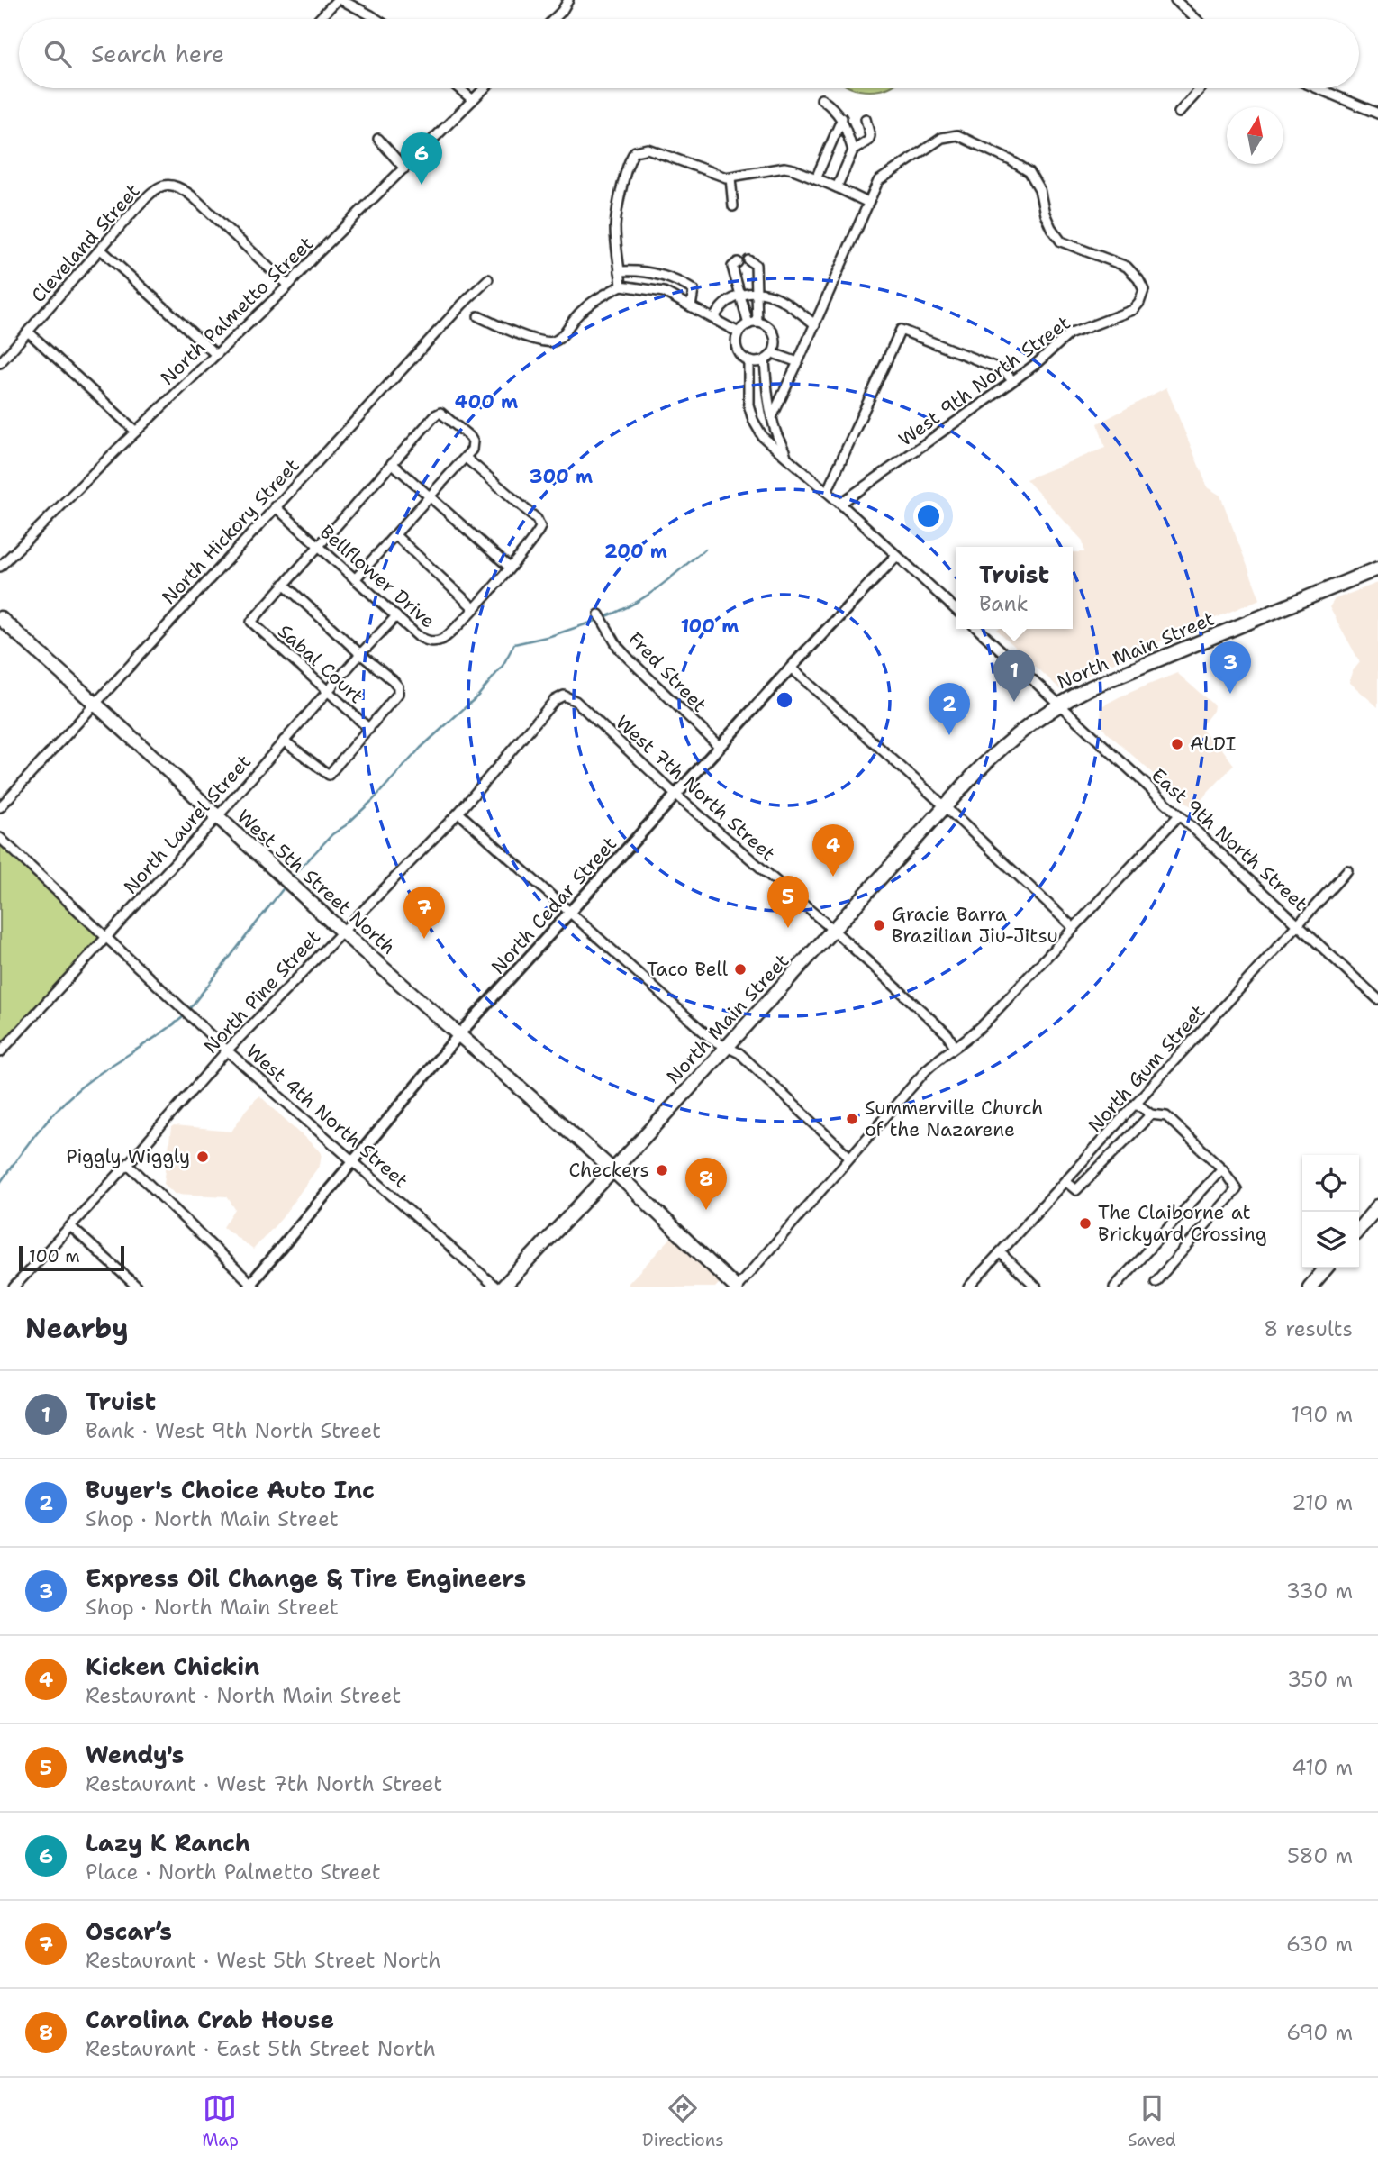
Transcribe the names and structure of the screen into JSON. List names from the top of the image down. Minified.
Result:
{"streets":{"main road":["North Main Street","West 5th Street North"],"street":["Cleveland Street","North Palmetto Street","West 9th North Street","North Hickory Street","Bellflower Drive","Sabal Court","Fred Street","West 7th North Street","North Laurel Street","East 9th North Street","North Cedar Street","North Pine Street","North Gum Street","West 4th North Street"]},"crossings":[["Cleveland Street","North Palmetto Street"],["North Hickory Street","Bellflower Drive"],["North Hickory Street","West 5th Street North"],["Bellflower Drive","North Laurel Street"],["North Main Street","West 7th North Street"],["North Main Street","East 9th North Street"],["North Main Street","West 5th Street North"],["Sabal Court","North Laurel Street"],["Fred Street","North Cedar Street"],["West 7th North Street","North Cedar Street"],["West 7th North Street","North Pine Street"],["North Laurel Street","West 5th Street North"],["North Laurel Street","West 4th North Street"],["East 9th North Street","North Gum Street"],["West 5th Street North","North Cedar Street"],["West 5th Street North","North Pine Street"],["North Cedar Street","West 4th North Street"],["North Pine Street","West 4th North Street"]],"places":["ALDI","Gracie Barra Brazilian Jiu-Jitsu","Taco Bell","Summerville Church of the Nazarene","Piggly Wiggly","Checkers","The Claiborne at Brickyard Crossing"],"scale_bar":"100 m","north":"top","page":{"search":"Search here","pins":["6","3","1","2","4","5","7","8"],"popup":["Truist","Bank"],"scale":"100 m","heading":["Nearby","8 results"],"list":[{"mark":"1","name":"Truist","note":"Bank · West 9th North Street","value":"190 m"},{"mark":"2","name":"Buyer's Choice Auto Inc","note":"Shop · North Main Street","value":"210 m"},{"mark":"3","name":"Express Oil Change & Tire Engineers","note":"Shop · North Main Street","value":"330 m"},{"mark":"4","name":"Kicken Chickin","note":"Restaurant · North Main Street","value":"350 m"},{"mark":"5","name":"Wendy's","note":"Restaurant · West 7th North Street","value":"410 m"},{"mark":"6","name":"Lazy K Ranch","note":"Place · North Palmetto Street","value":"580 m"},{"mark":"7","name":"Oscar’s","note":"Restaurant · West 5th Street North","value":"630 m"},{"mark":"8","name":"Carolina Crab House","note":"Restaurant · East 5th Street North","value":"690 m"}],"nav":["Map","Directions","Saved"]},"rings":["400 m","300 m","200 m","100 m"]}
